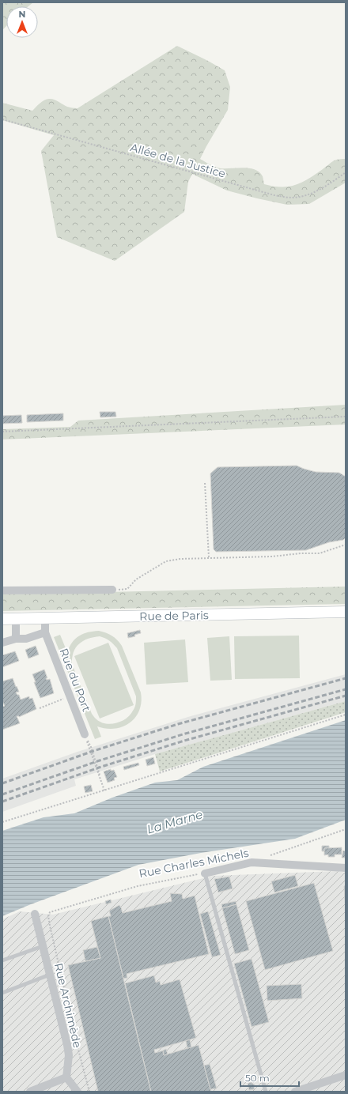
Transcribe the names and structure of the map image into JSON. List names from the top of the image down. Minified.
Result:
{"streets":{"main road":["Rue de Paris"],"street":["Rue du Port","Rue Charles Michels","Rue Archimède"],"path":["Allée de la Justice"]},"crossings":[["Rue de Paris","Rue du Port"]],"water":["La Marne"],"scale_bar":"50 m","north":"top"}
